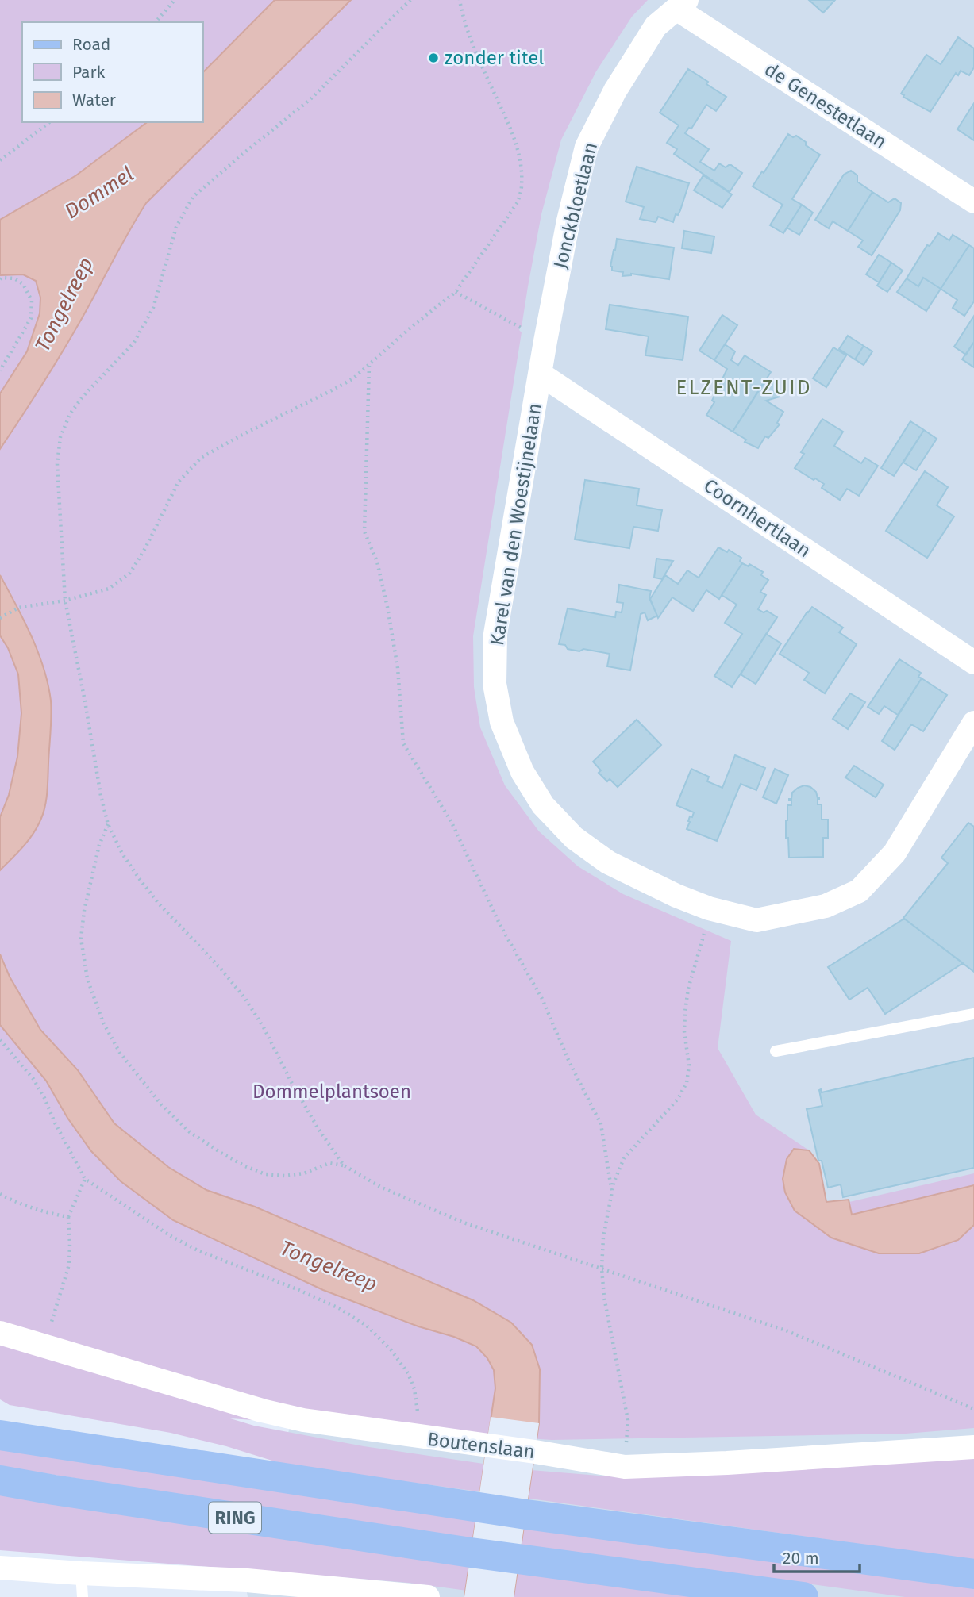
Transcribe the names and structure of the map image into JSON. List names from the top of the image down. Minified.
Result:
{"streets":{"main road":["RING"],"street":["de Genestetlaan","Jonckbloetlaan","Coornhertlaan","Karel van den Woestijnelaan","Boutenslaan"]},"crossings":[["de Genestetlaan","Jonckbloetlaan"],["Jonckbloetlaan","Coornhertlaan"],["Jonckbloetlaan","Karel van den Woestijnelaan"],["Coornhertlaan","Karel van den Woestijnelaan"]],"districts":["ELZENT-ZUID"],"water":["Dommel","Tongelreep"],"parks":["Dommelplantsoen"],"places":["zonder titel"],"legend":["Road","Park","Water"],"scale_bar":"20 m"}
